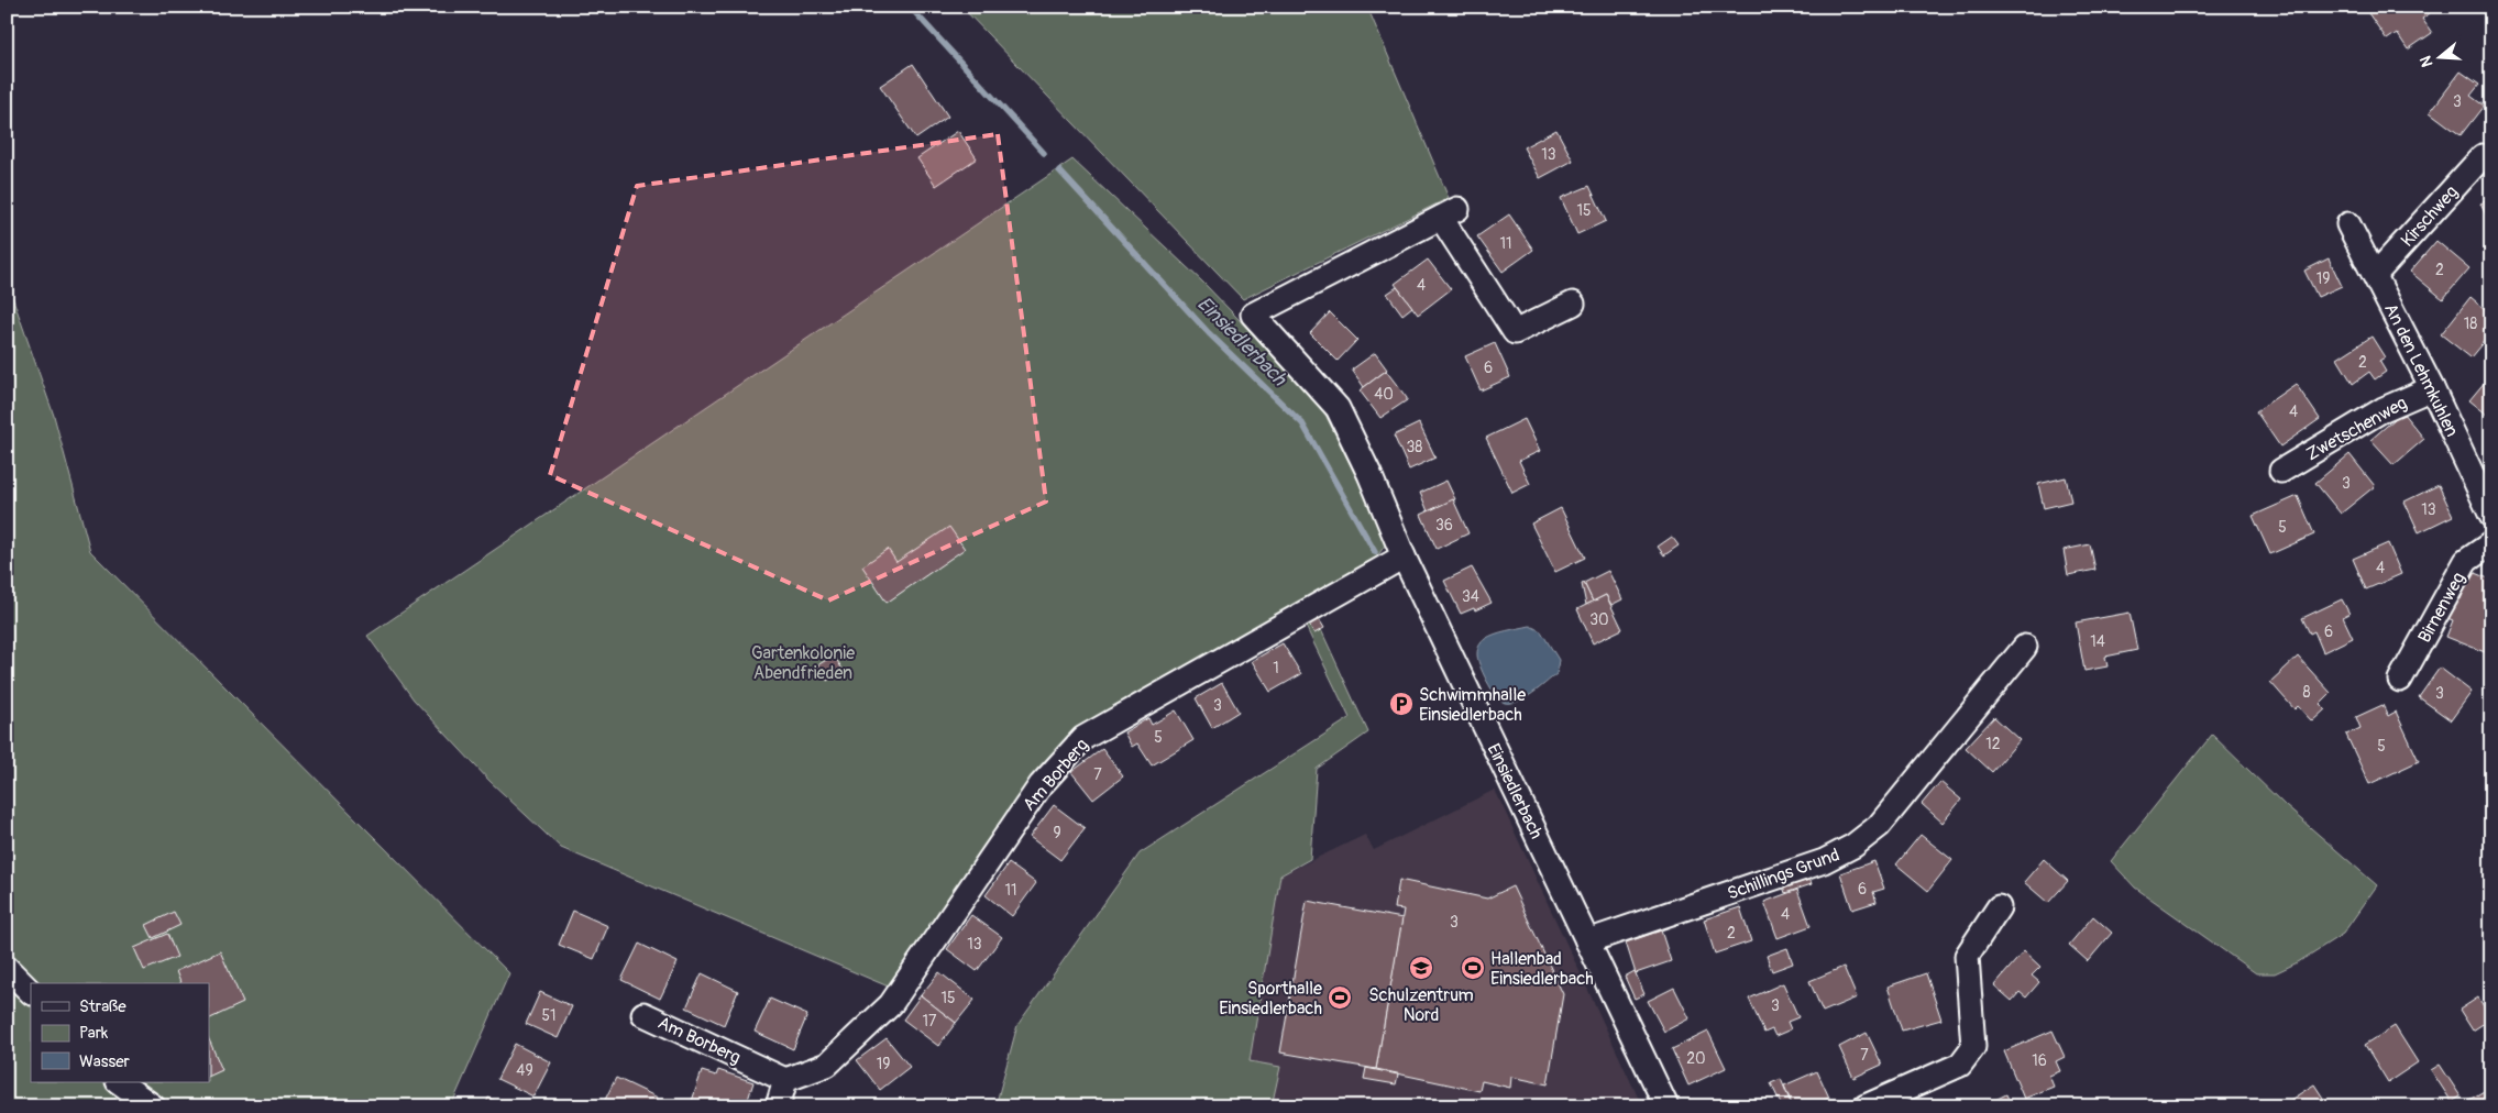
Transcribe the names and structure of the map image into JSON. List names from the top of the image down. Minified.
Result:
{"streets":{"street":["Kirschweg","An den Lehmkuhlen","Zwetschenweg","Birnenweg","Am Borberg","Einsiedlerbach","Schillings Grund"]},"crossings":[["Kirschweg","An den Lehmkuhlen"],["An den Lehmkuhlen","Zwetschenweg"],["Am Borberg","Einsiedlerbach"],["Einsiedlerbach","Schillings Grund"]],"water":["Einsiedlerbach"],"parks":["Gartenkolonie Abendfrieden"],"places":{"parking":["Schwimmhalle Einsiedlerbach"],"school or university":["Schulzentrum Nord"],"sports":["Hallenbad Einsiedlerbach","Sporthalle Einsiedlerbach"]},"house_numbers":["3","13","15","11","2","19","4","18","2","6","40","4","38","3","13","36","5","4","34","30","6","14","1","8","3","3","5","12","5","7","9","6","11","4","3","2","13","15","3","51","17","7","20","16","19","49"],"legend":["Straße","Park","Wasser"],"north":"left"}
